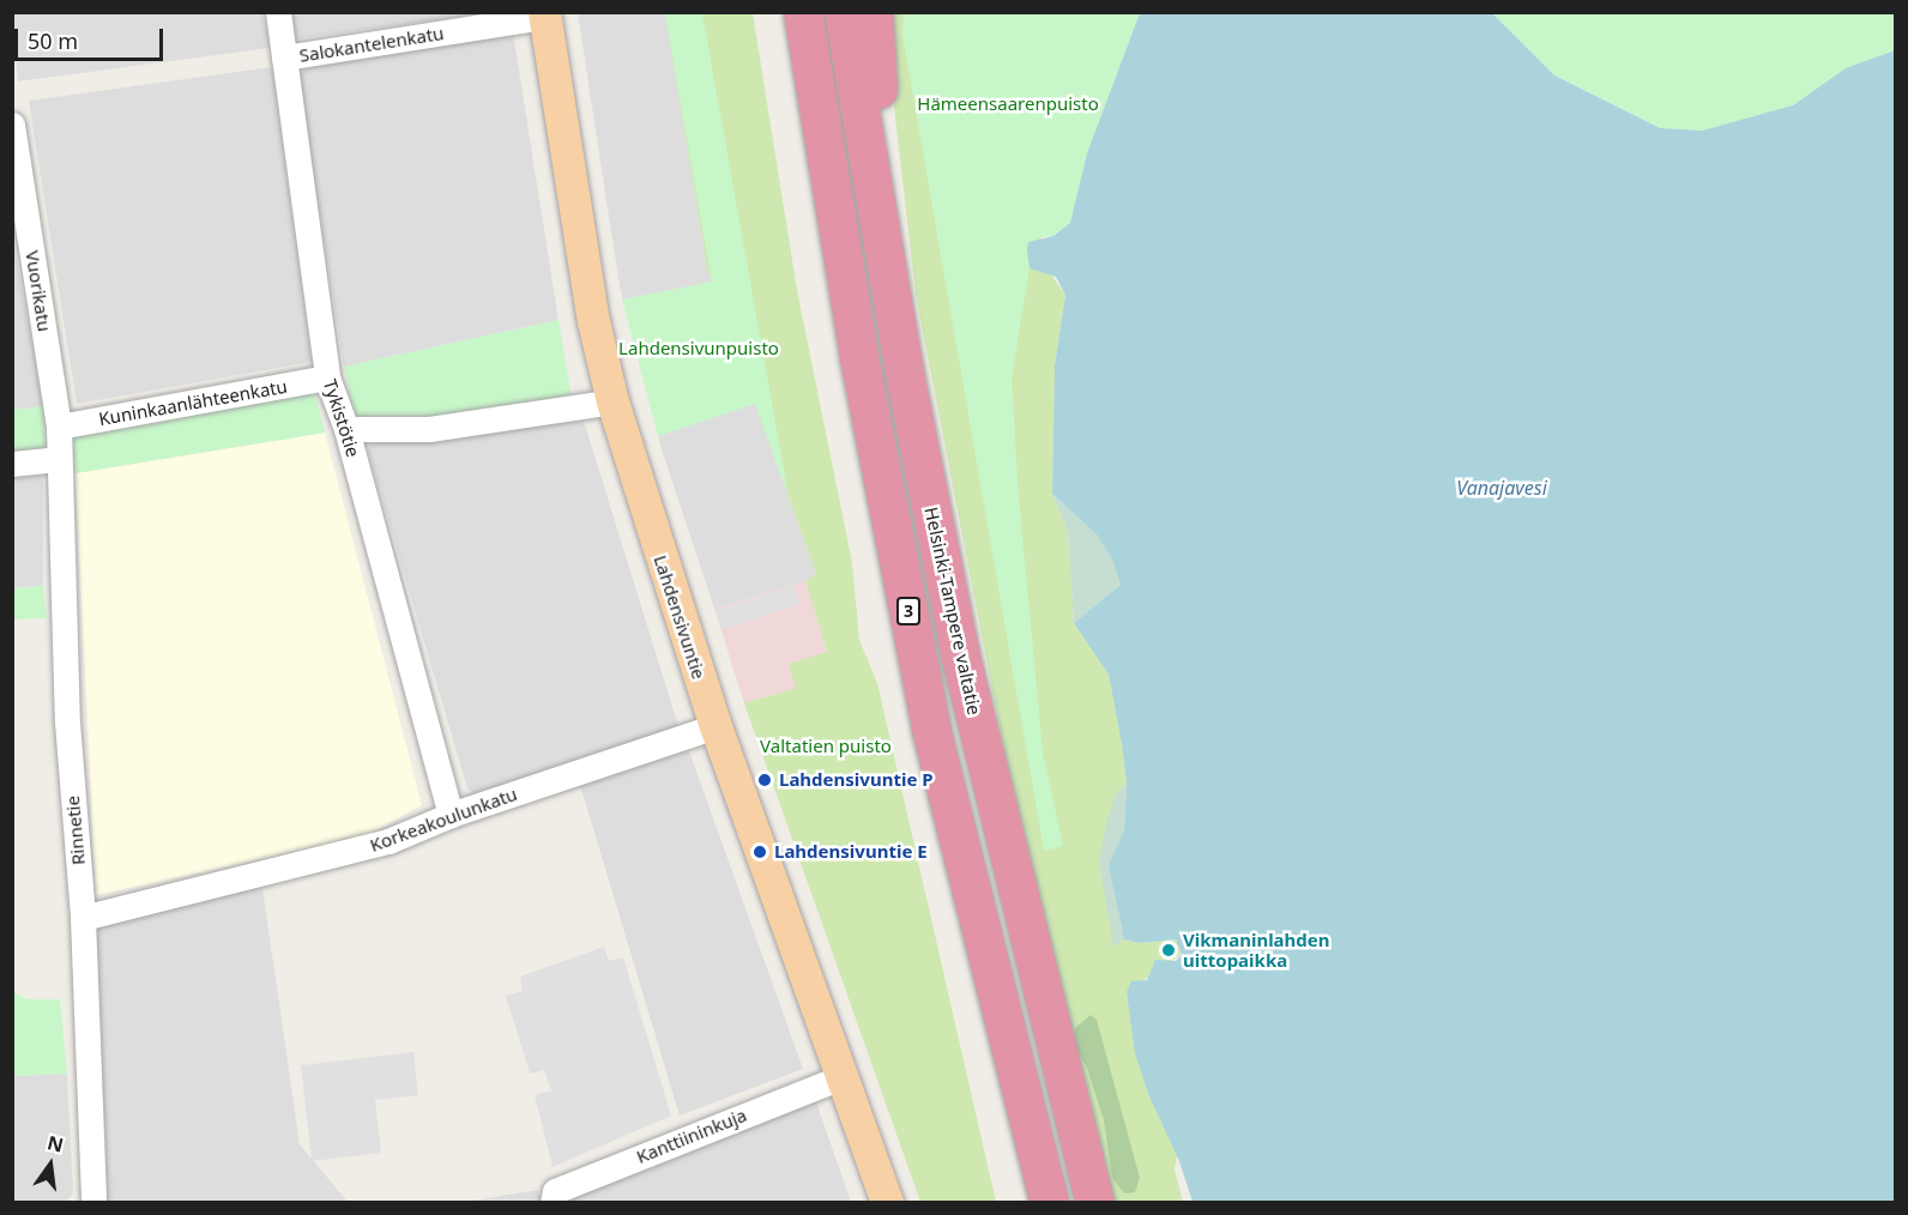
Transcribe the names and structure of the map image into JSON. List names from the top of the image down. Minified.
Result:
{"streets":{"highway":["3","Helsinki-Tampere valtatie"],"main road":["Lahdensivuntie"],"street":["Salokantelenkatu","Vuorikatu","Kuninkaanlähteenkatu","Tykistötie","Korkeakoulunkatu","Rinnetie","Kanttiininkuja"]},"crossings":[["Salokantelenkatu","Tykistötie"],["Salokantelenkatu","Lahdensivuntie"],["Vuorikatu","Kuninkaanlähteenkatu"],["Vuorikatu","Rinnetie"],["Kuninkaanlähteenkatu","Tykistötie"],["Tykistötie","Korkeakoulunkatu"],["Lahdensivuntie","Korkeakoulunkatu"],["Lahdensivuntie","Kanttiininkuja"],["Korkeakoulunkatu","Rinnetie"]],"water":["Vanajavesi"],"parks":["Hämeensaarenpuisto","Lahdensivunpuisto","Valtatien puisto"],"places":["Lahdensivuntie P","Lahdensivuntie E","Vikmaninlahden uittopaikka"],"scale_bar":"50 m","north":"top"}
